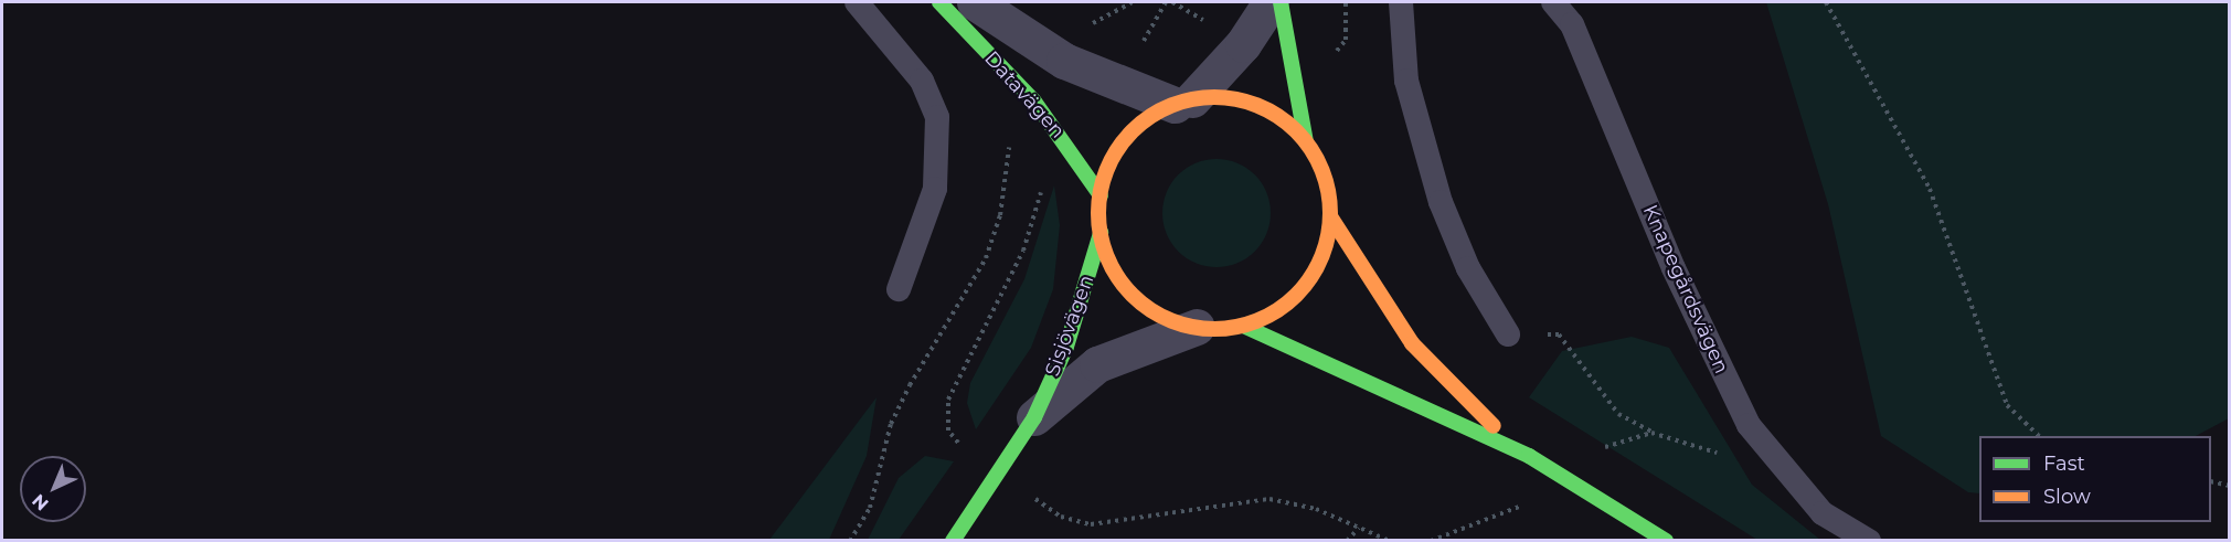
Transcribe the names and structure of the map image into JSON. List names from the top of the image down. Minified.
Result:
{"streets":{"street":["Datavägen","Sisjövägen"],"lane":["Knapegårdsvägen"]},"crossings":[["Datavägen","Sisjövägen"]],"legend":["Fast","Slow"],"north":"bottom left"}
